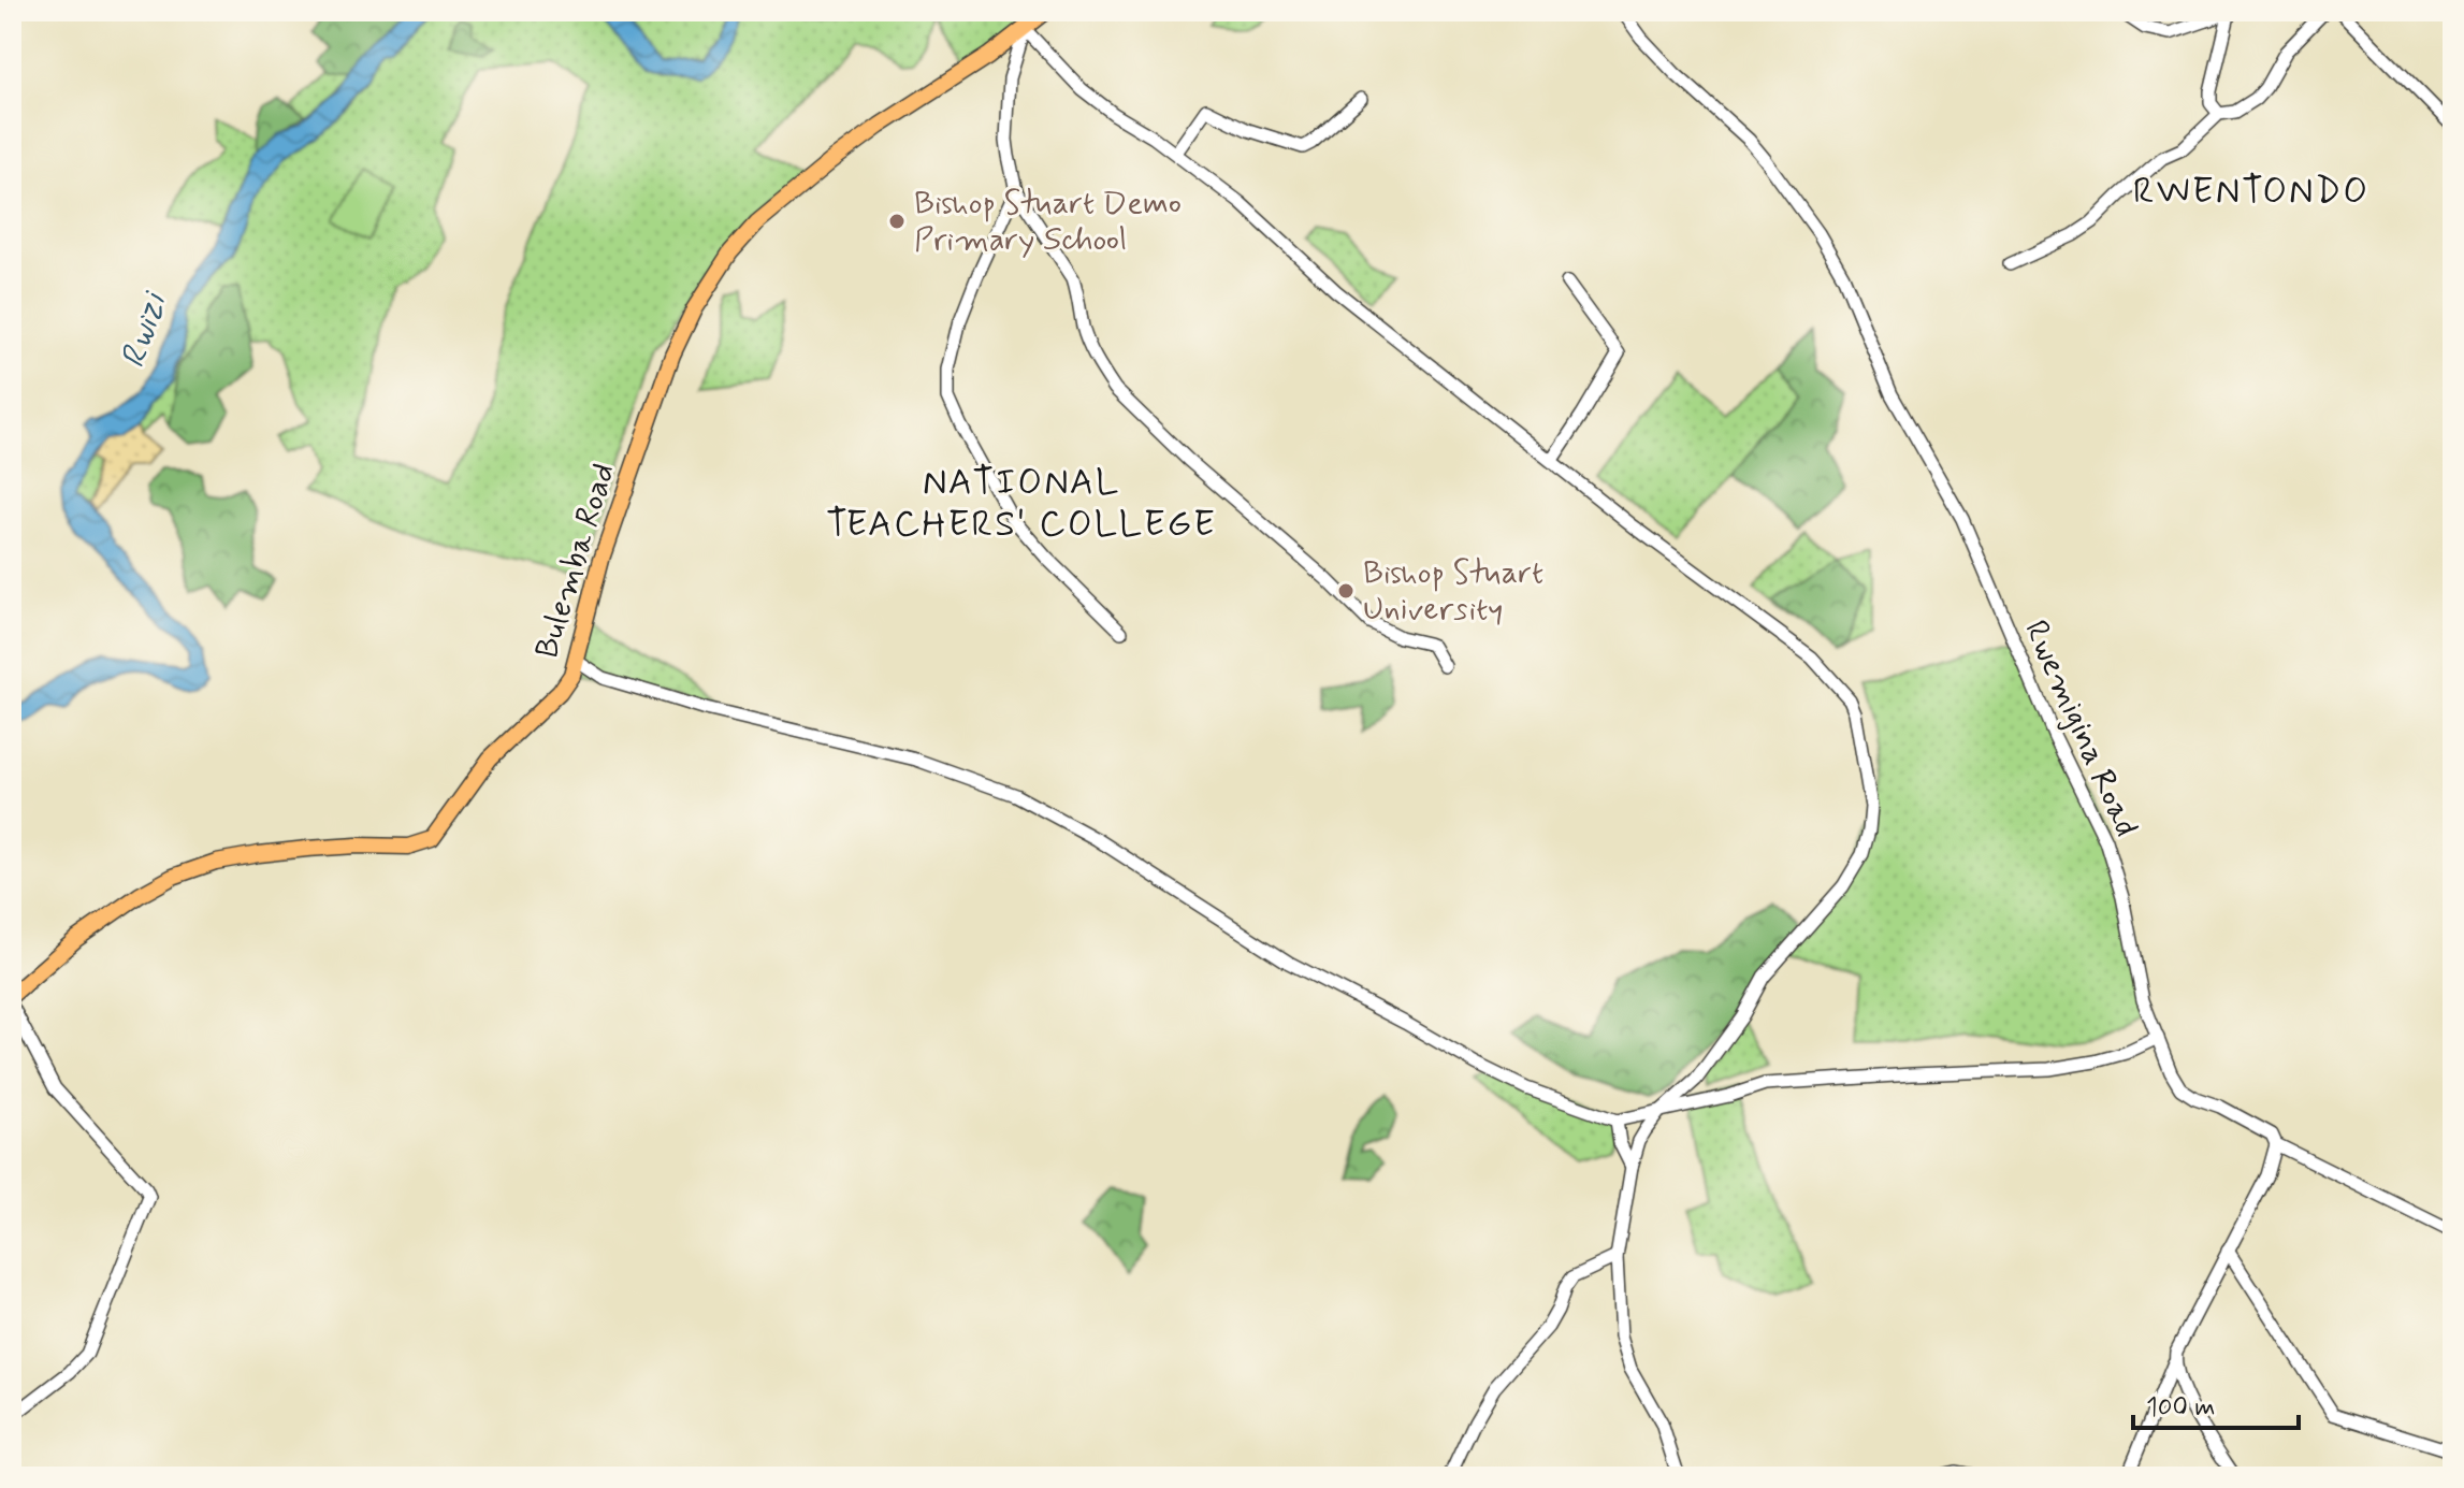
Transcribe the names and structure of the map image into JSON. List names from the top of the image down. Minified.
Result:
{"streets":{"main road":["Bulemba Road"],"street":["Rwemigina Road"]},"districts":["RWENTONDO","NATIONAL TEACHERS' COLLEGE"],"water":["Rwizi"],"places":["Bishop Stuart Demo Primary School","Bishop Stuart University"],"scale_bar":"100 m"}
